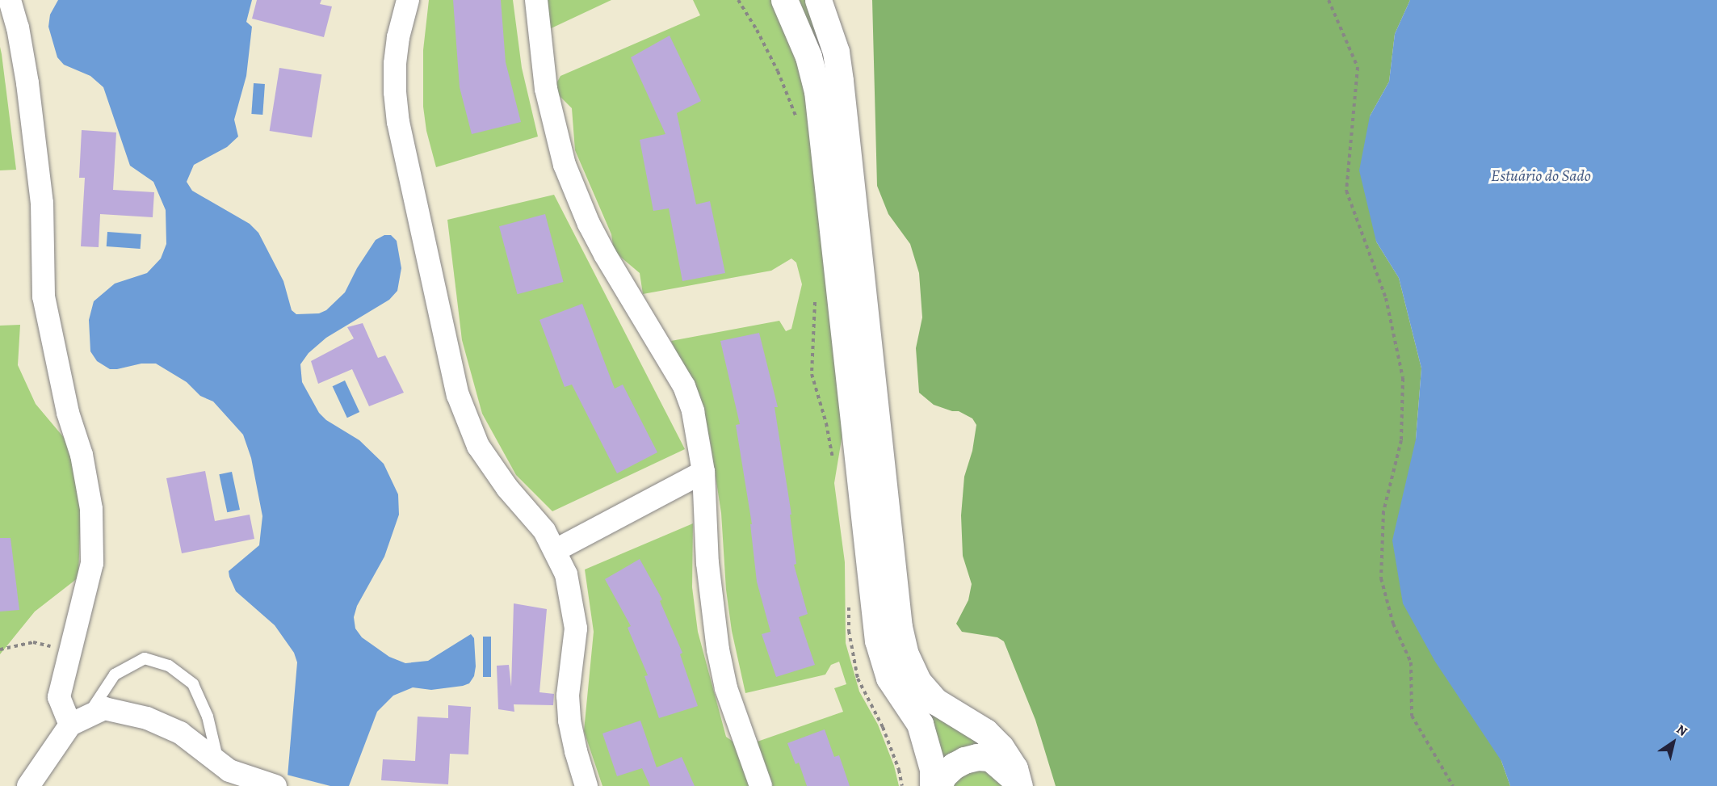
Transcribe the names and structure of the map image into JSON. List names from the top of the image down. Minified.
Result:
{"water":["Estuário do Sado"],"north":"top right"}
